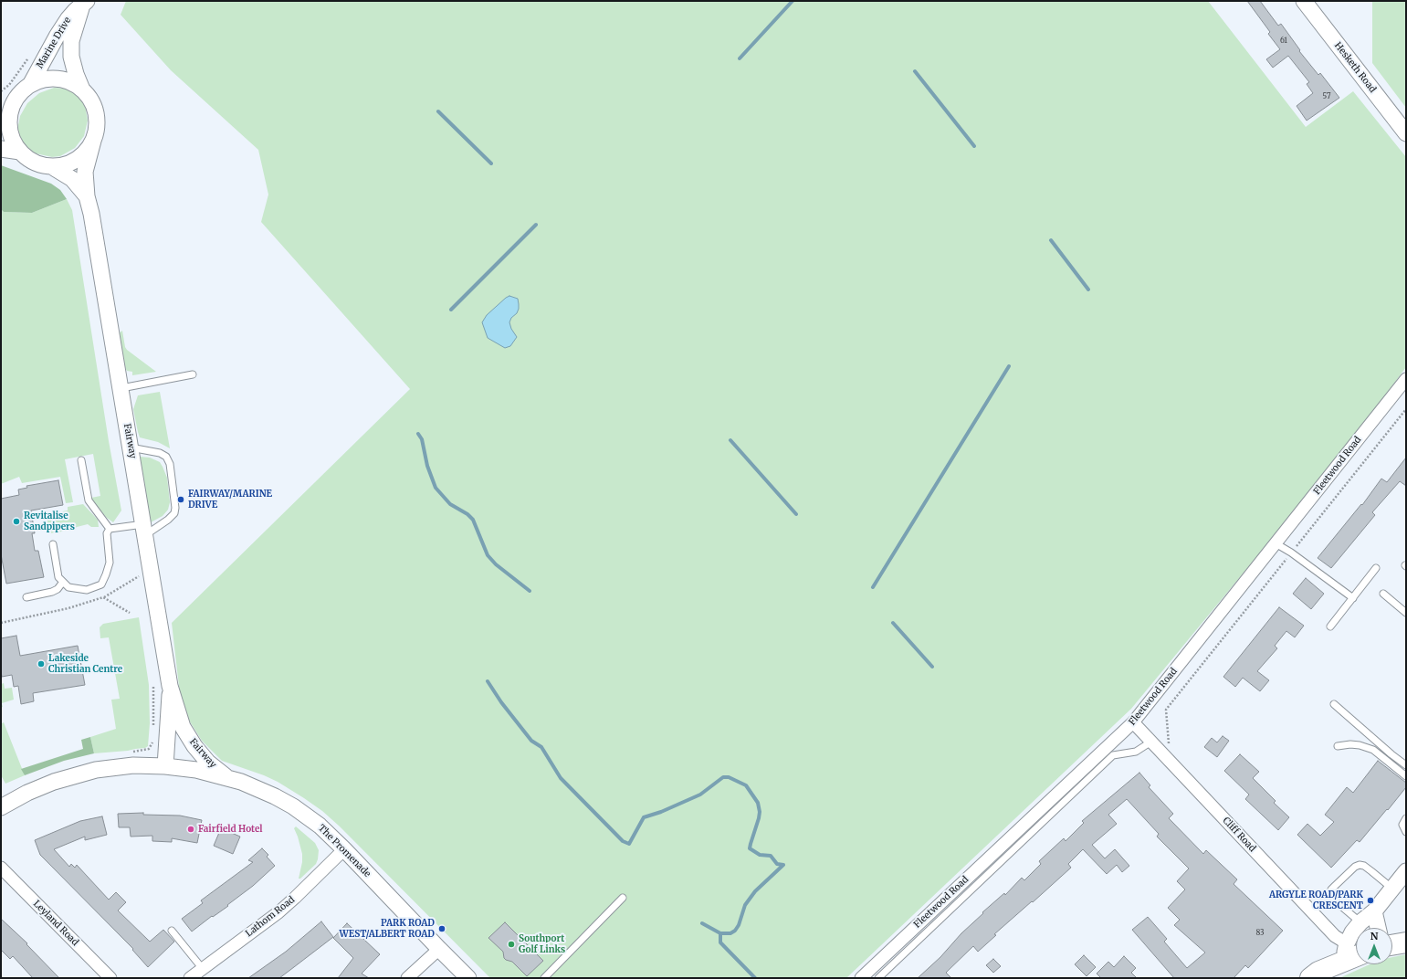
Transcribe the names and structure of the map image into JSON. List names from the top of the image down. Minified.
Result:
{"streets":{"street":["Marine Drive","Hesketh Road","Fairway","Fleetwood Road","Cliff Road","The Promenade","Lathom Road","Leyland Road"]},"crossings":[["Marine Drive","Fairway"],["Fairway","The Promenade"],["Fleetwood Road","Cliff Road"],["The Promenade","Lathom Road"]],"places":["FAIRWAY/MARINE DRIVE","Revitalise Sandpipers","Lakeside Christian Centre","Fairfield Hotel","ARGYLE ROAD/PARK CRESCENT","PARK ROAD WEST/ALBERT ROAD","Southport Golf Links"],"house_numbers":["61","57","83"],"north":"top"}
